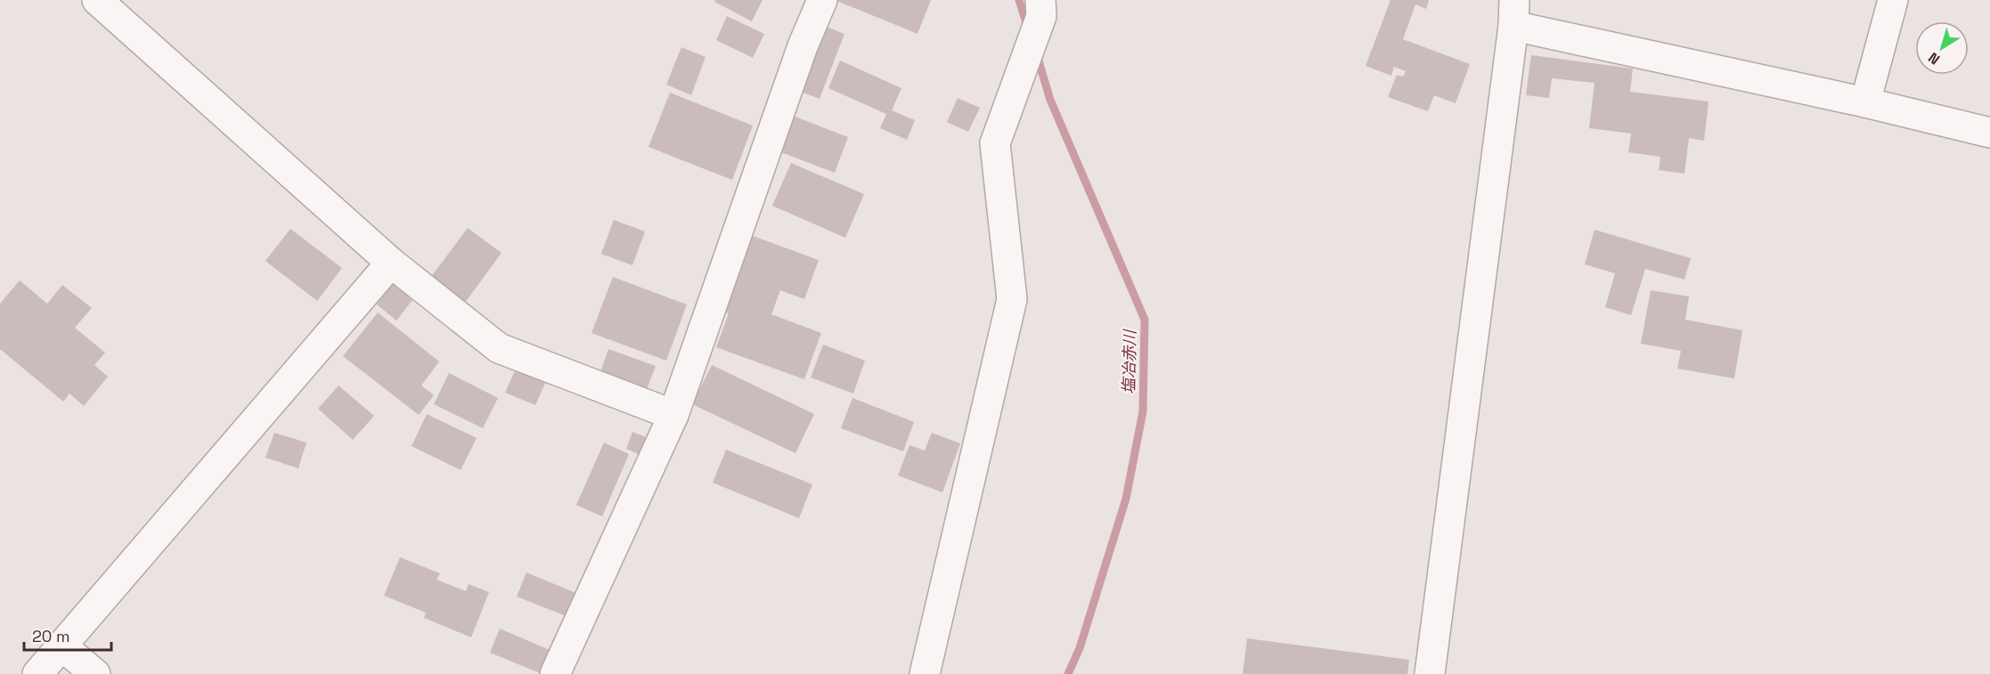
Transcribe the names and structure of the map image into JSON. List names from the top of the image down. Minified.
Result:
{"water":["塩冶赤川"],"scale_bar":"20 m","north":"bottom left"}
